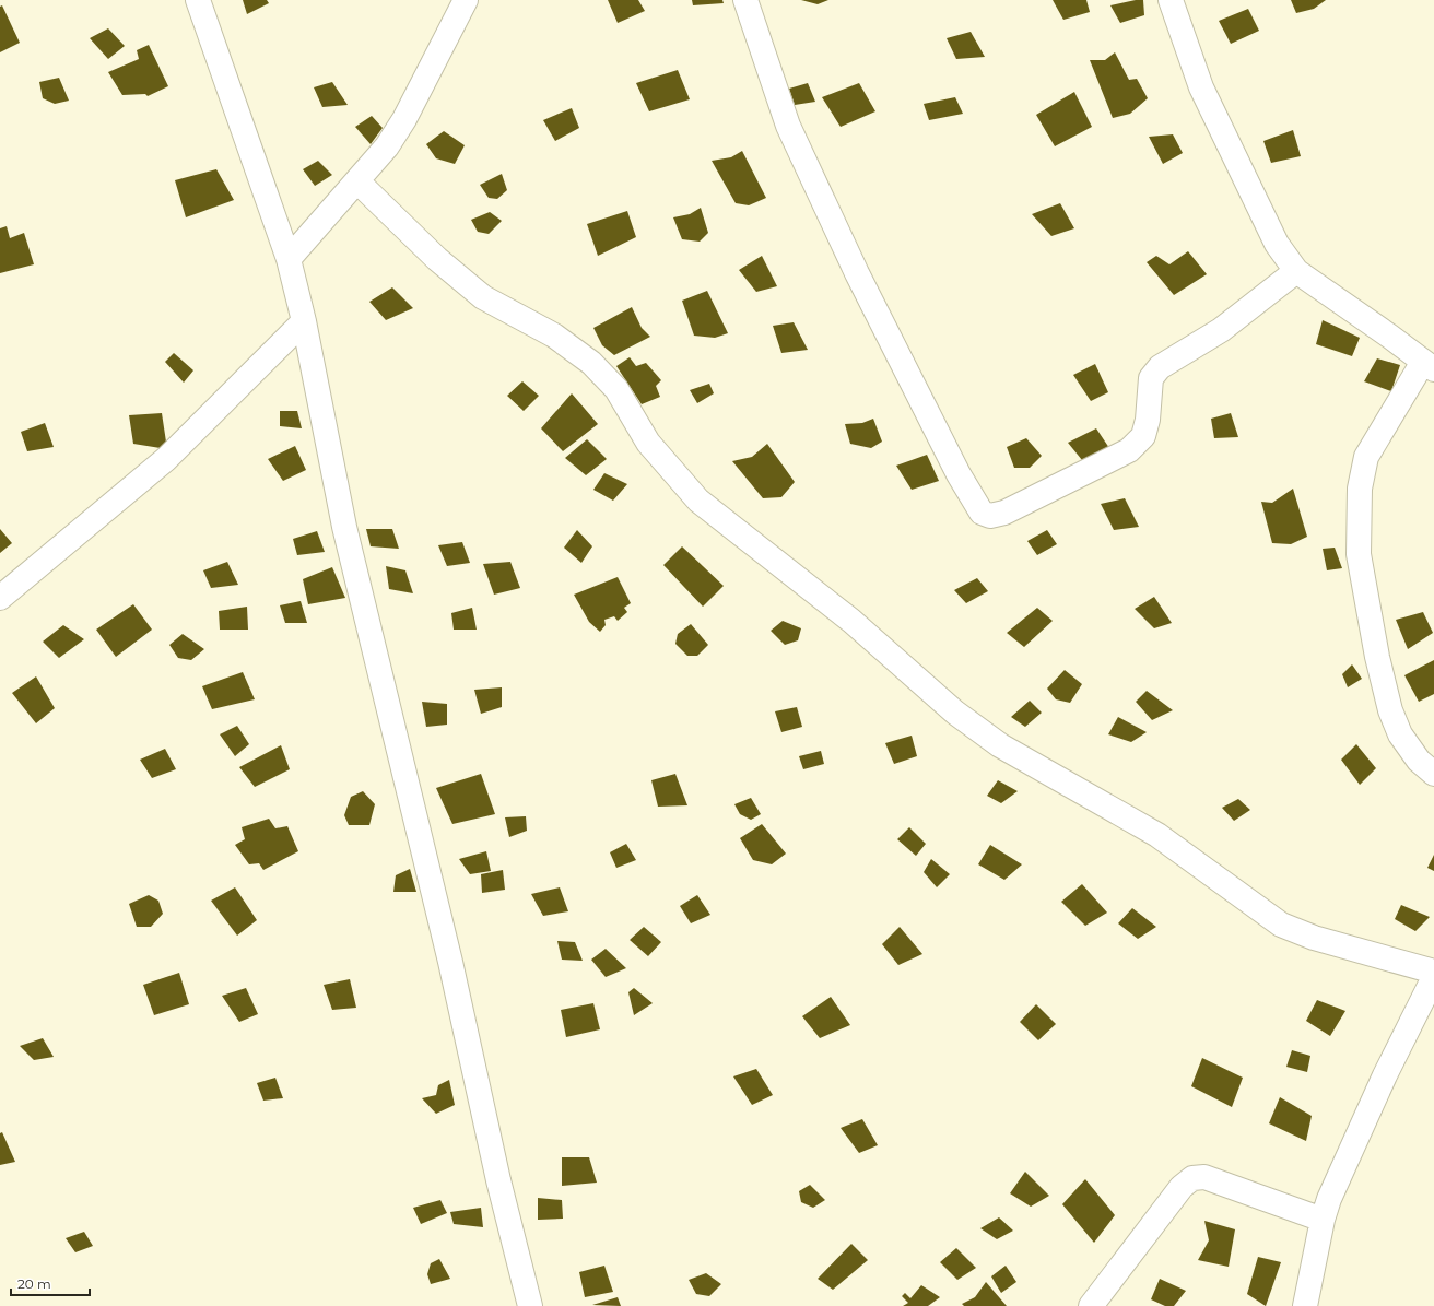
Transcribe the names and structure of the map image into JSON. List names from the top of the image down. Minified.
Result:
{"scale_bar":"20 m"}
